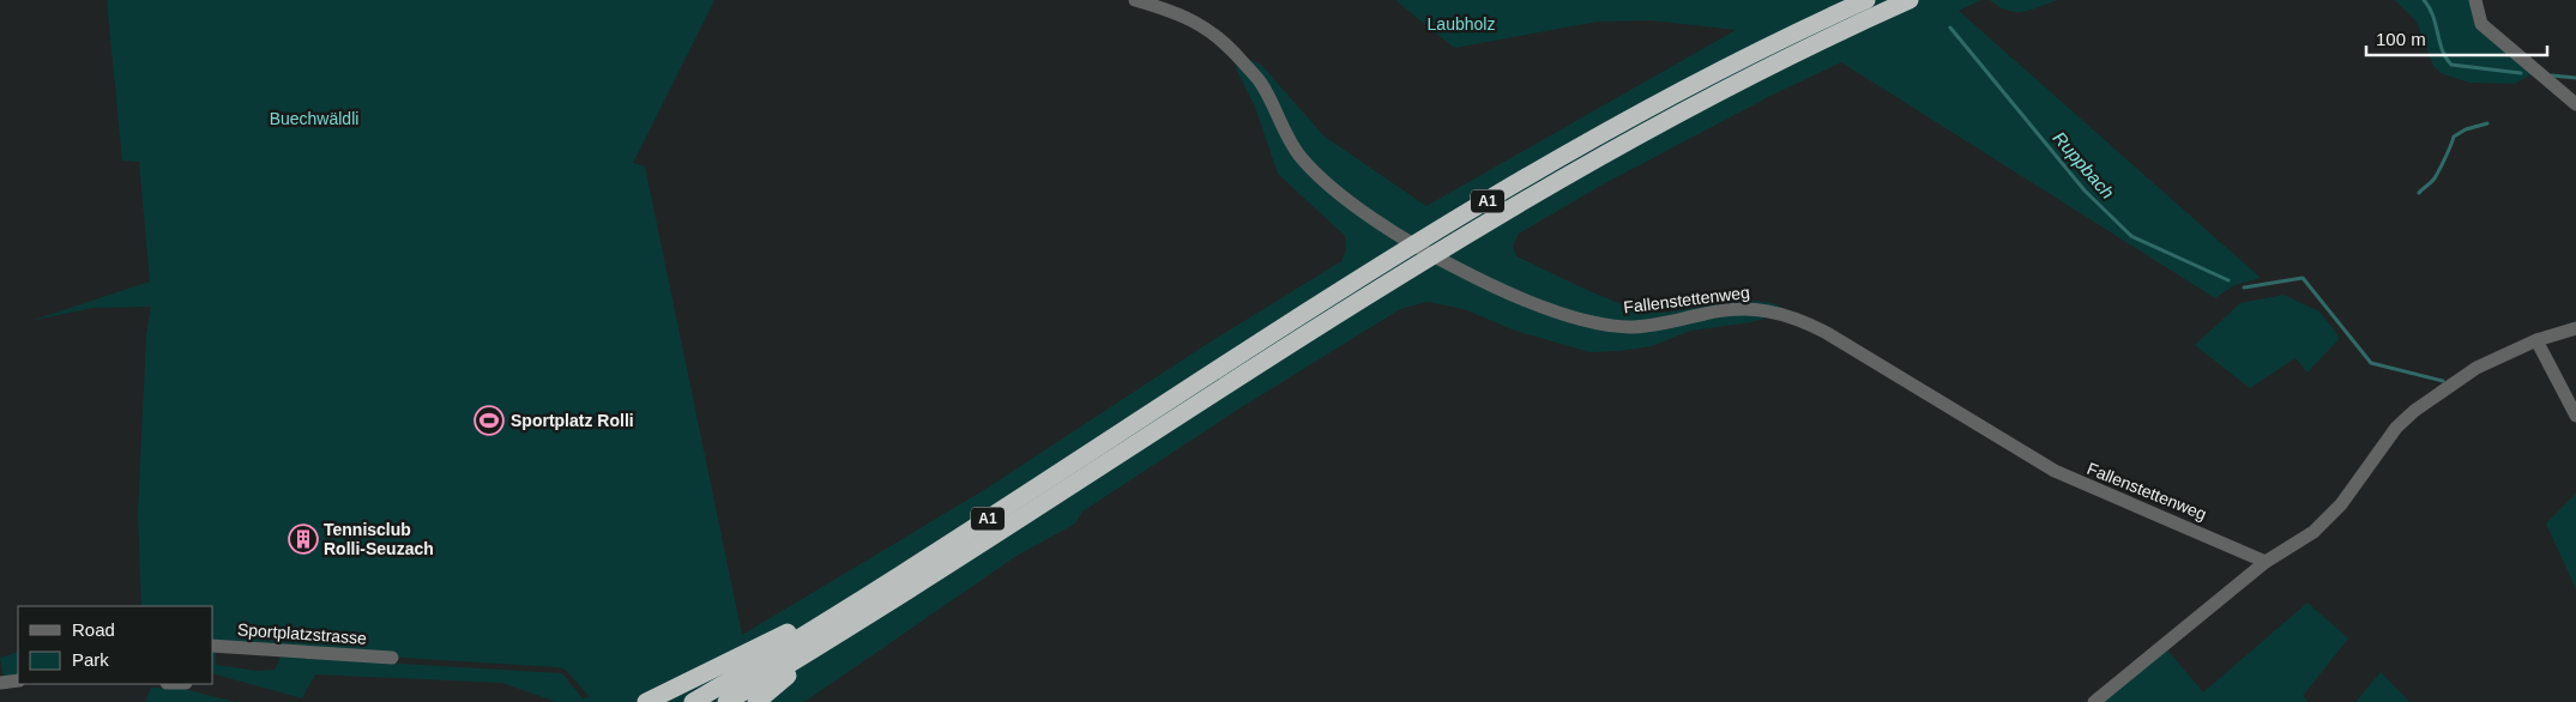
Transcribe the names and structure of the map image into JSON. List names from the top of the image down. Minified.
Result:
{"streets":{"highway":["A1"],"street":["Fallenstettenweg","Sportplatzstrasse"]},"water":["Ruppbach"],"parks":["Laubholz","Buechwäldli"],"places":{"sports":["Sportplatz Rolli"],"building":["Tennisclub Rolli-Seuzach"]},"legend":["Road","Park"],"scale_bar":"100 m"}
